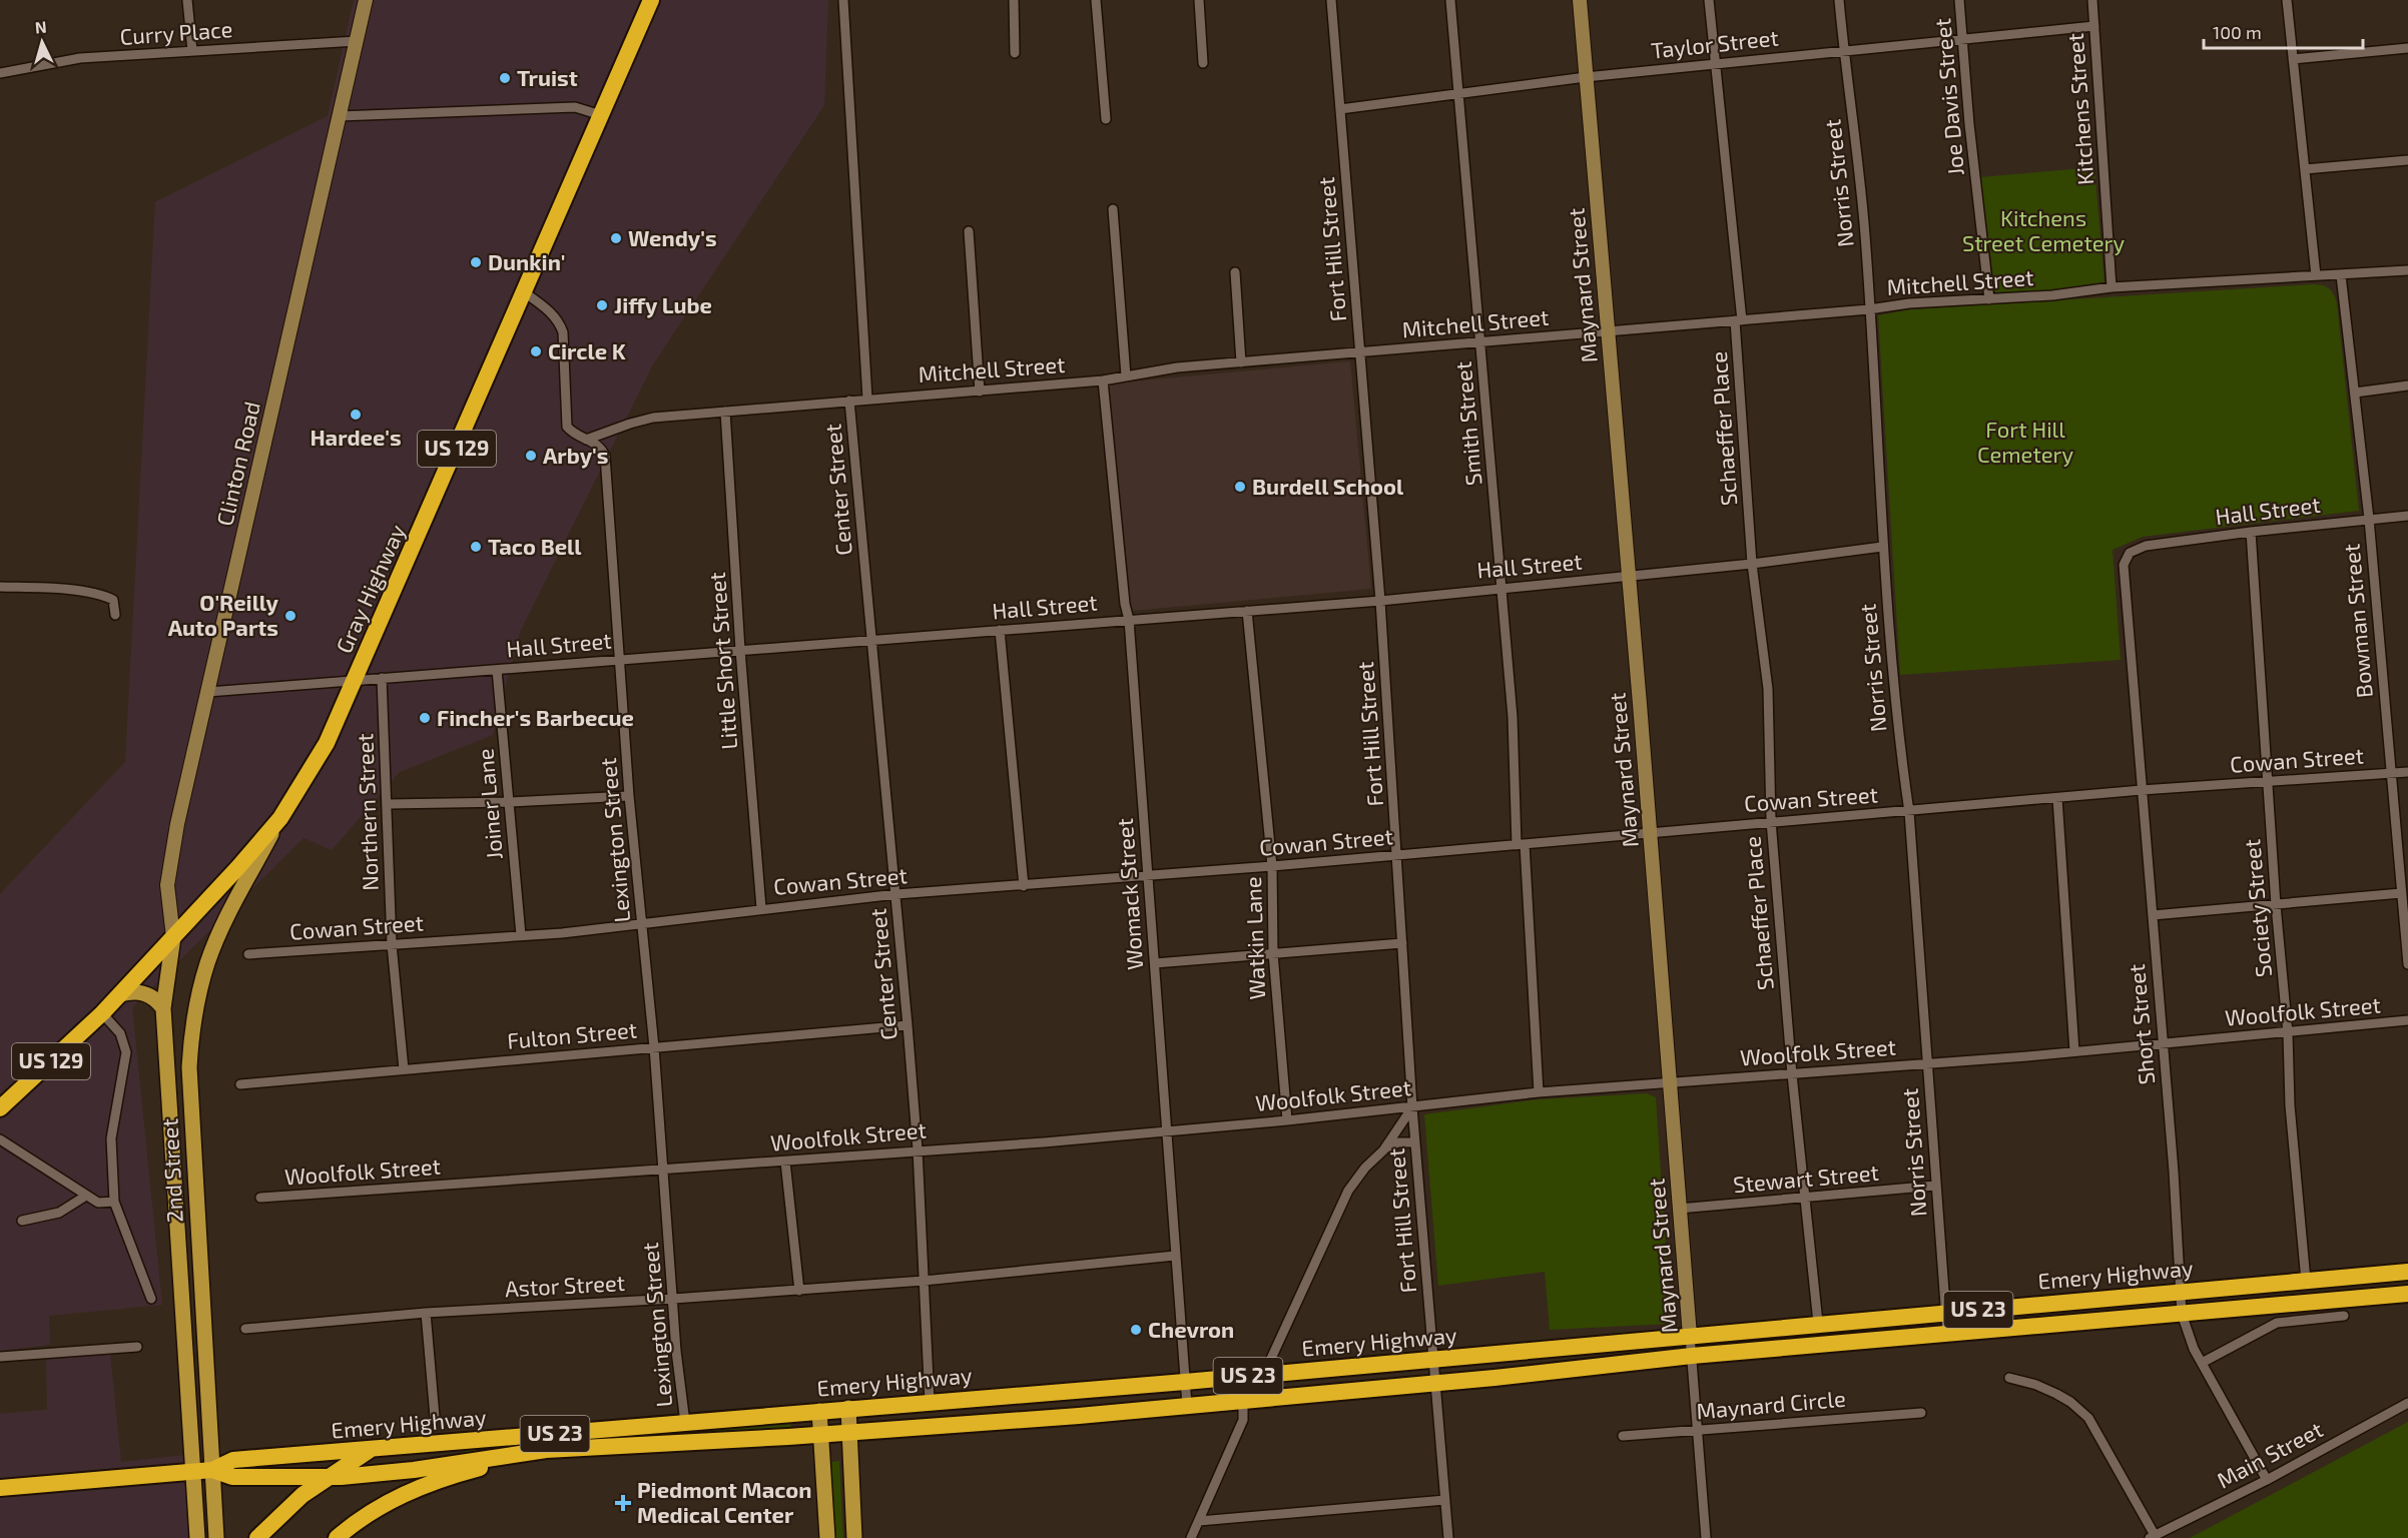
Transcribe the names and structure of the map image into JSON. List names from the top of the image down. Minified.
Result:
{"streets":{"highway":["US 129","Gray Highway","Emery Highway","US 23"],"main road":["2nd Street"],"street":["Curry Place","Taylor Street","Joe Davis Street","Kitchens Street","Norris Street","Fort Hill Street","Mitchell Street","Maynard Street","Smith Street","Schaeffer Place","Clinton Road","Center Street","Hall Street","Bowman Street","Little Short Street","Cowan Street","Joiner Lane","Northern Street","Lexington Street","Womack Street","Society Street","Watkin Lane","Woolfolk Street","Short Street","Fulton Street","Stewart Street","Astor Street","Maynard Circle","Main Street"]},"crossings":[["Curry Place","Clinton Road"],["Taylor Street","Joe Davis Street"],["Taylor Street","Kitchens Street"],["Taylor Street","Norris Street"],["Taylor Street","Fort Hill Street"],["Taylor Street","Maynard Street"],["Taylor Street","Smith Street"],["Taylor Street","Schaeffer Place"],["Joe Davis Street","Mitchell Street"],["Kitchens Street","Mitchell Street"],["Norris Street","Mitchell Street"],["Norris Street","Hall Street"],["Norris Street","Cowan Street"],["Norris Street","Woolfolk Street"],["Norris Street","Stewart Street"],["Norris Street","Emery Highway"],["Fort Hill Street","Mitchell Street"],["Fort Hill Street","Hall Street"],["Fort Hill Street","Cowan Street"],["Fort Hill Street","Woolfolk Street"],["Fort Hill Street","Emery Highway"],["Mitchell Street","Maynard Street"],["Mitchell Street","Smith Street"],["Mitchell Street","Schaeffer Place"],["Mitchell Street","Center Street"],["Mitchell Street","Bowman Street"],["Mitchell Street","Little Short Street"],["Mitchell Street","Lexington Street"],["Mitchell Street","Womack Street"],["Maynard Street","Hall Street"],["Maynard Street","Cowan Street"],["Maynard Street","Woolfolk Street"],["Maynard Street","Stewart Street"],["Maynard Street","Emery Highway"],["Maynard Street","Maynard Circle"],["Smith Street","Hall Street"],["Smith Street","Cowan Street"],["Smith Street","Woolfolk Street"],["Schaeffer Place","Hall Street"],["Schaeffer Place","Cowan Street"],["Schaeffer Place","Woolfolk Street"],["Schaeffer Place","Stewart Street"],["Schaeffer Place","Emery Highway"],["Clinton Road","Hall Street"],["Clinton Road","Gray Highway"],["Clinton Road","2nd Street"],["Center Street","Hall Street"],["Center Street","Cowan Street"],["Center Street","Woolfolk Street"],["Center Street","Fulton Street"],["Center Street","Emery Highway"],["Center Street","Astor Street"],["Hall Street","Gray Highway"],["Hall Street","Bowman Street"],["Hall Street","Little Short Street"],["Hall Street","Joiner Lane"],["Hall Street","Northern Street"],["Hall Street","Lexington Street"],["Hall Street","Womack Street"],["Hall Street","Society Street"],["Hall Street","Watkin Lane"],["Hall Street","Short Street"],["Gray Highway","Lexington Street"],["Gray Highway","2nd Street"],["Bowman Street","Cowan Street"],["Little Short Street","Cowan Street"],["Cowan Street","Joiner Lane"],["Cowan Street","Northern Street"],["Cowan Street","Lexington Street"],["Cowan Street","Womack Street"],["Cowan Street","Society Street"],["Cowan Street","Watkin Lane"],["Cowan Street","Short Street"],["Northern Street","Fulton Street"],["Lexington Street","Woolfolk Street"],["Lexington Street","Fulton Street"],["Lexington Street","Emery Highway"],["Lexington Street","Astor Street"],["Womack Street","Woolfolk Street"],["Womack Street","Emery Highway"],["Womack Street","Astor Street"],["Society Street","Woolfolk Street"],["Society Street","Emery Highway"],["Watkin Lane","Woolfolk Street"],["Woolfolk Street","Short Street"],["Short Street","Emery Highway"],["Short Street","Main Street"],["2nd Street","Emery Highway"]],"parks":["Kitchens Street Cemetery","Fort Hill Cemetery"],"places":{"other":["Truist","Wendy's","Dunkin'","Jiffy Lube","Circle K","Hardee's","Arby's","Burdell School","Taco Bell","O'Reilly Auto Parts","Fincher's Barbecue","Chevron"],"health":["Piedmont Macon Medical Center"]},"scale_bar":"100 m","north":"top"}
